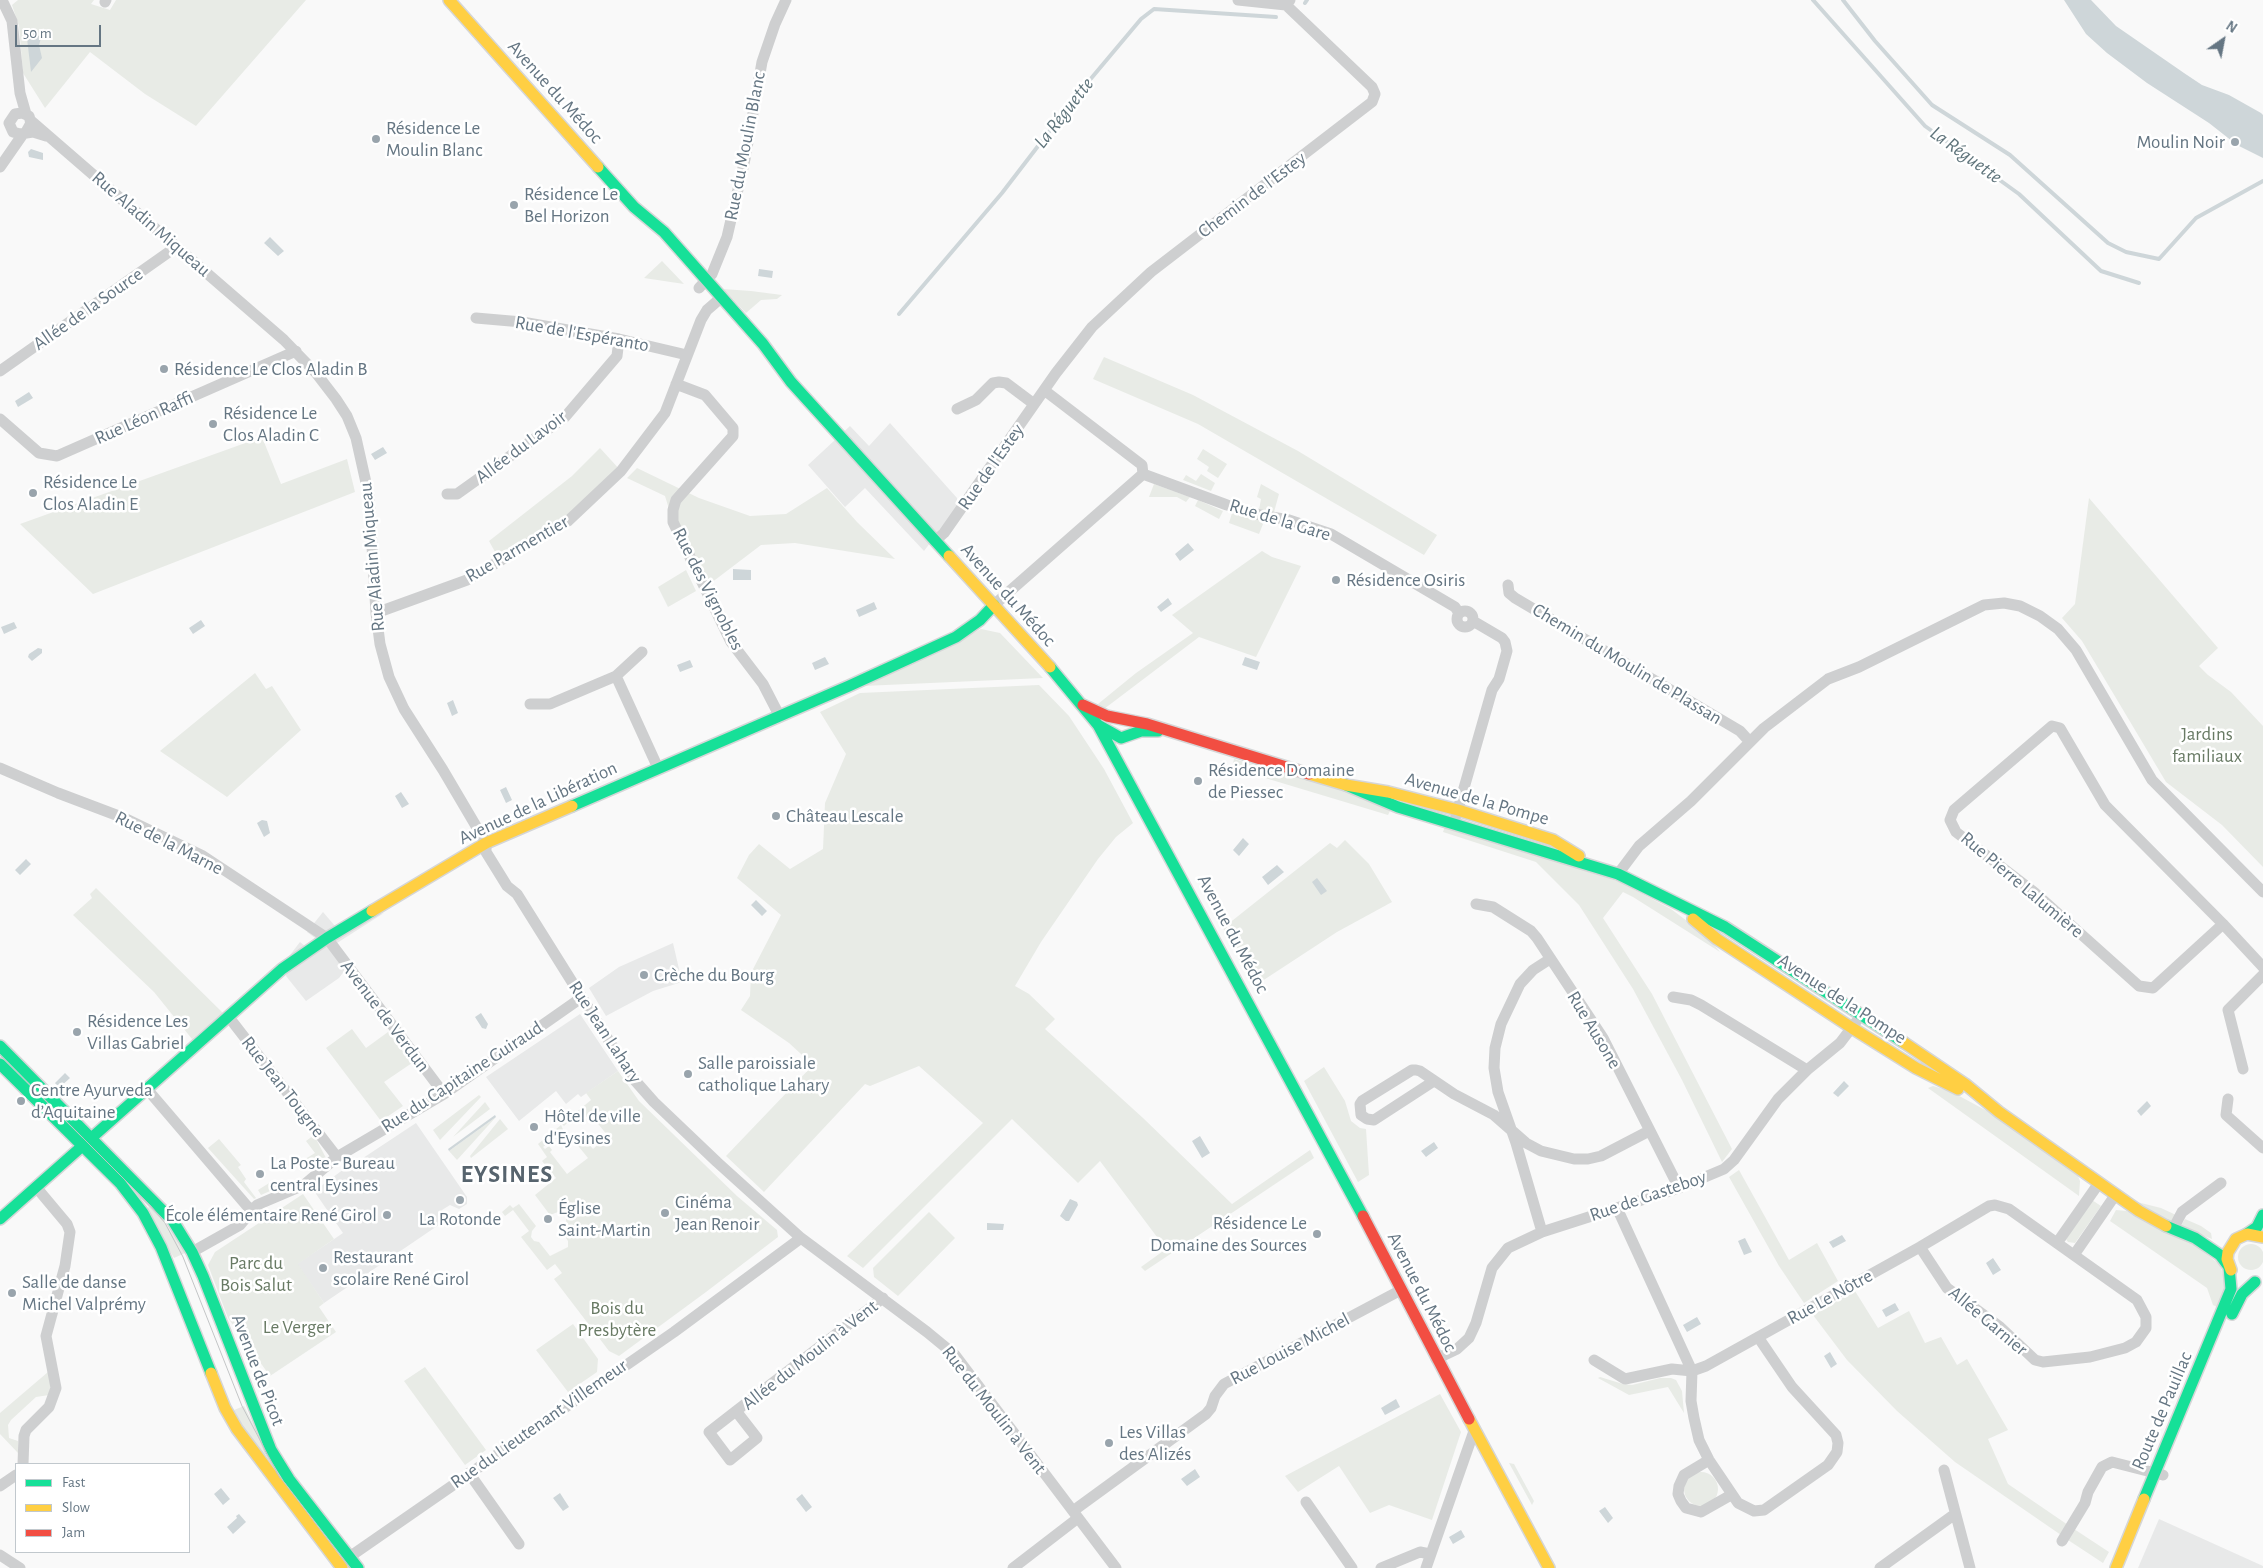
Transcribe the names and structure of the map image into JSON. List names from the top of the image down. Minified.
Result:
{"streets":{"street":["Avenue du Médoc","Rue du Moulin Blanc","Chemin de l'Estey","Rue Aladin Miqueau","Allée de la Source","Rue de l'Espéranto","Rue Léon Raffi","Allée du Lavoir","Rue de l'Estey","Rue de la Gare","Rue Parmentier","Rue des Vignobles","Chemin du Moulin de Plassan","Avenue de la Pompe","Avenue de la Libération","Rue de la Marne","Rue Pierre Lalumière","Avenue de Verdun","Rue Ausone","Rue Jean Lahary","Rue du Capitaine Guiraud","Rue Jean Tougne","Rue de Gasteboy","Rue Le Nôtre","Allée Garnier","Rue Louise Michel","Allée du Moulin à Vent","Avenue de Picot","Rue du Moulin à Vent","Route de Pauillac","Rue du Lieutenant Villemeur"]},"crossings":[["Avenue du Médoc","Rue du Moulin Blanc"],["Avenue du Médoc","Rue de l'Estey"],["Avenue du Médoc","Rue Parmentier"],["Avenue du Médoc","Avenue de la Pompe"],["Avenue du Médoc","Avenue de la Libération"],["Avenue du Médoc","Rue de Gasteboy"],["Avenue du Médoc","Rue Louise Michel"],["Chemin de l'Estey","Rue de l'Estey"],["Rue Aladin Miqueau","Allée de la Source"],["Rue Aladin Miqueau","Rue Léon Raffi"],["Rue Aladin Miqueau","Rue Parmentier"],["Rue Aladin Miqueau","Avenue de la Libération"],["Rue Aladin Miqueau","Rue Jean Lahary"],["Rue de l'Espéranto","Allée du Lavoir"],["Rue de l'Espéranto","Rue Parmentier"],["Rue de la Gare","Avenue de la Pompe"],["Rue Parmentier","Rue des Vignobles"],["Rue des Vignobles","Avenue de la Libération"],["Avenue de la Pompe","Rue de Gasteboy"],["Avenue de la Pompe","Route de Pauillac"],["Avenue de la Libération","Rue de la Marne"],["Avenue de la Libération","Avenue de Verdun"],["Avenue de la Libération","Rue Jean Lahary"],["Avenue de la Libération","Rue Jean Tougne"],["Avenue de la Libération","Avenue de Picot"],["Rue de la Marne","Avenue de Verdun"],["Avenue de Verdun","Rue du Capitaine Guiraud"],["Rue Ausone","Rue de Gasteboy"],["Rue Jean Lahary","Rue du Capitaine Guiraud"],["Rue Jean Lahary","Rue du Moulin à Vent"],["Rue Jean Lahary","Rue du Lieutenant Villemeur"],["Rue du Capitaine Guiraud","Rue Jean Tougne"],["Rue du Capitaine Guiraud","Avenue de Picot"],["Rue Le Nôtre","Allée Garnier"],["Rue Louise Michel","Rue du Moulin à Vent"],["Allée du Moulin à Vent","Rue du Moulin à Vent"],["Avenue de Picot","Rue du Lieutenant Villemeur"],["Rue du Moulin à Vent","Rue du Lieutenant Villemeur"]],"districts":["EYSINES"],"water":["La Réguette"],"parks":["Jardins familiaux","Parc du Bois Salut","Bois du Presbytère","Le Verger"],"places":["Résidence Le Moulin Blanc","Moulin Noir","Résidence Le Bel Horizon","Résidence Le Clos Aladin B","Résidence Le Clos Aladin C","Résidence Le Clos Aladin E","Résidence Osiris","Résidence Domaine de Piessec","Château Lescale","Crèche du Bourg","Résidence Les Villas Gabriel","Salle paroissiale catholique Lahary","Centre Ayurveda d’Aquitaine","Hôtel de ville d'Eysines","La Poste - Bureau central Eysines","La Rotonde","Cinéma Jean Renoir","École élémentaire René Girol","Église Saint-Martin","Résidence Le Domaine des Sources","Restaurant scolaire René Girol","Salle de danse Michel Valprémy","Les Villas des Alizés"],"legend":["Fast","Slow","Jam"],"scale_bar":"50 m","north":"top right"}
